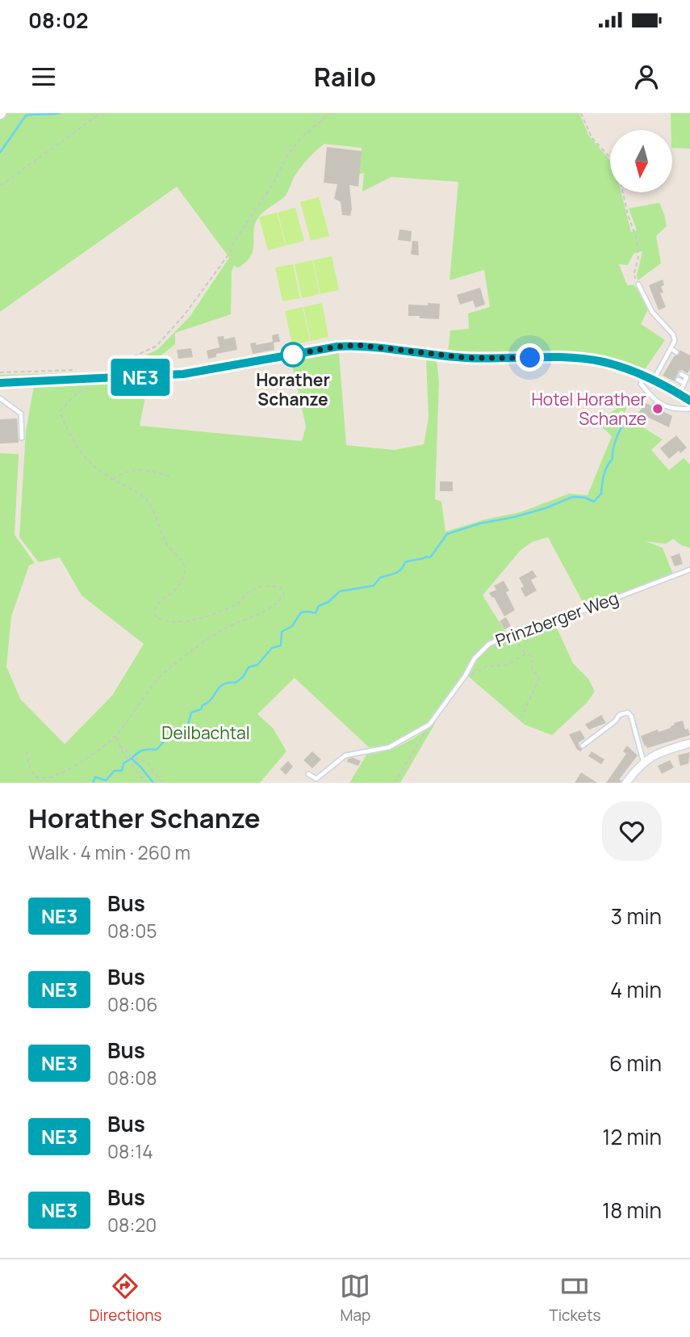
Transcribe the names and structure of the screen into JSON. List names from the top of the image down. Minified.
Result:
{"streets":{"lane":["Prinzberger Weg"]},"parks":["Deilbachtal"],"places":["Horather Schanze","Hotel Horather Schanze"],"lines":["bus line NE3"],"north":"bottom","page":{"status":"08:02","header":"Railo","on_map":"NE3","heading":["Horather Schanze","Walk · 4 min · 260 m"],"list":[{"mark":"NE3","name":"Bus","note":"08:05","value":"3 min"},{"mark":"NE3","name":"Bus","note":"08:06","value":"4 min"},{"mark":"NE3","name":"Bus","note":"08:08","value":"6 min"},{"mark":"NE3","name":"Bus","note":"08:14","value":"12 min"},{"mark":"NE3","name":"Bus","note":"08:20","value":"18 min"}],"tabs":["Directions","Map","Tickets"]}}
